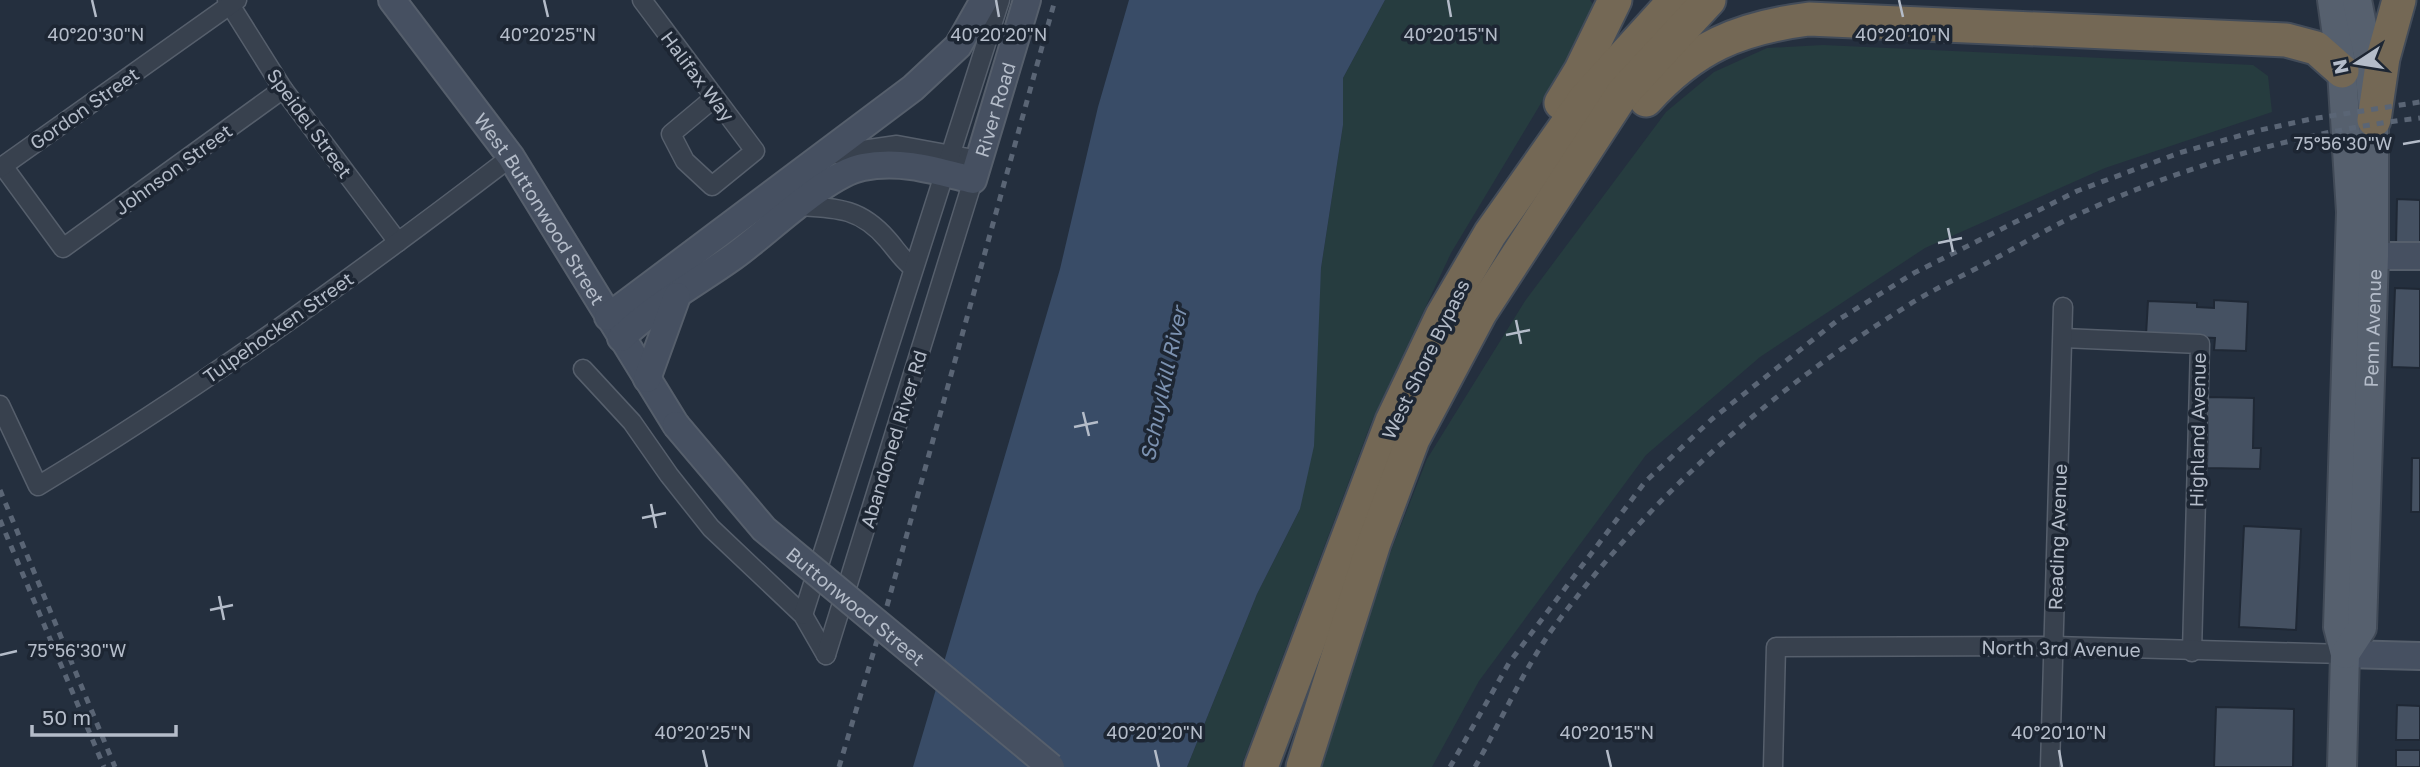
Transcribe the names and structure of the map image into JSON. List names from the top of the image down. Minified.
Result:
{"streets":{"highway":["West Shore Bypass"],"main road":["Penn Avenue"],"street":["Halifax Way","Gordon Street","River Road","Speidel Street","Johnson Street","West Buttonwood Street","Tulpehocken Street","Highland Avenue","Abandoned River Rd","Reading Avenue","Buttonwood Street","North 3rd Avenue"]},"crossings":[["Gordon Street","Speidel Street"],["Gordon Street","Johnson Street"],["River Road","Abandoned River Rd"],["Speidel Street","Johnson Street"],["Speidel Street","Tulpehocken Street"],["West Buttonwood Street","Tulpehocken Street"],["West Buttonwood Street","Buttonwood Street"],["Penn Avenue","North 3rd Avenue"],["Highland Avenue","Reading Avenue"],["Highland Avenue","North 3rd Avenue"],["Reading Avenue","North 3rd Avenue"]],"water":["Schuylkill River"],"scale_bar":"50 m","north":"left","coordinates":["40°20'30\"N","40°20'25\"N","40°20'20\"N","40°20'15\"N","40°20'10\"N","75°56'30\"W"]}
